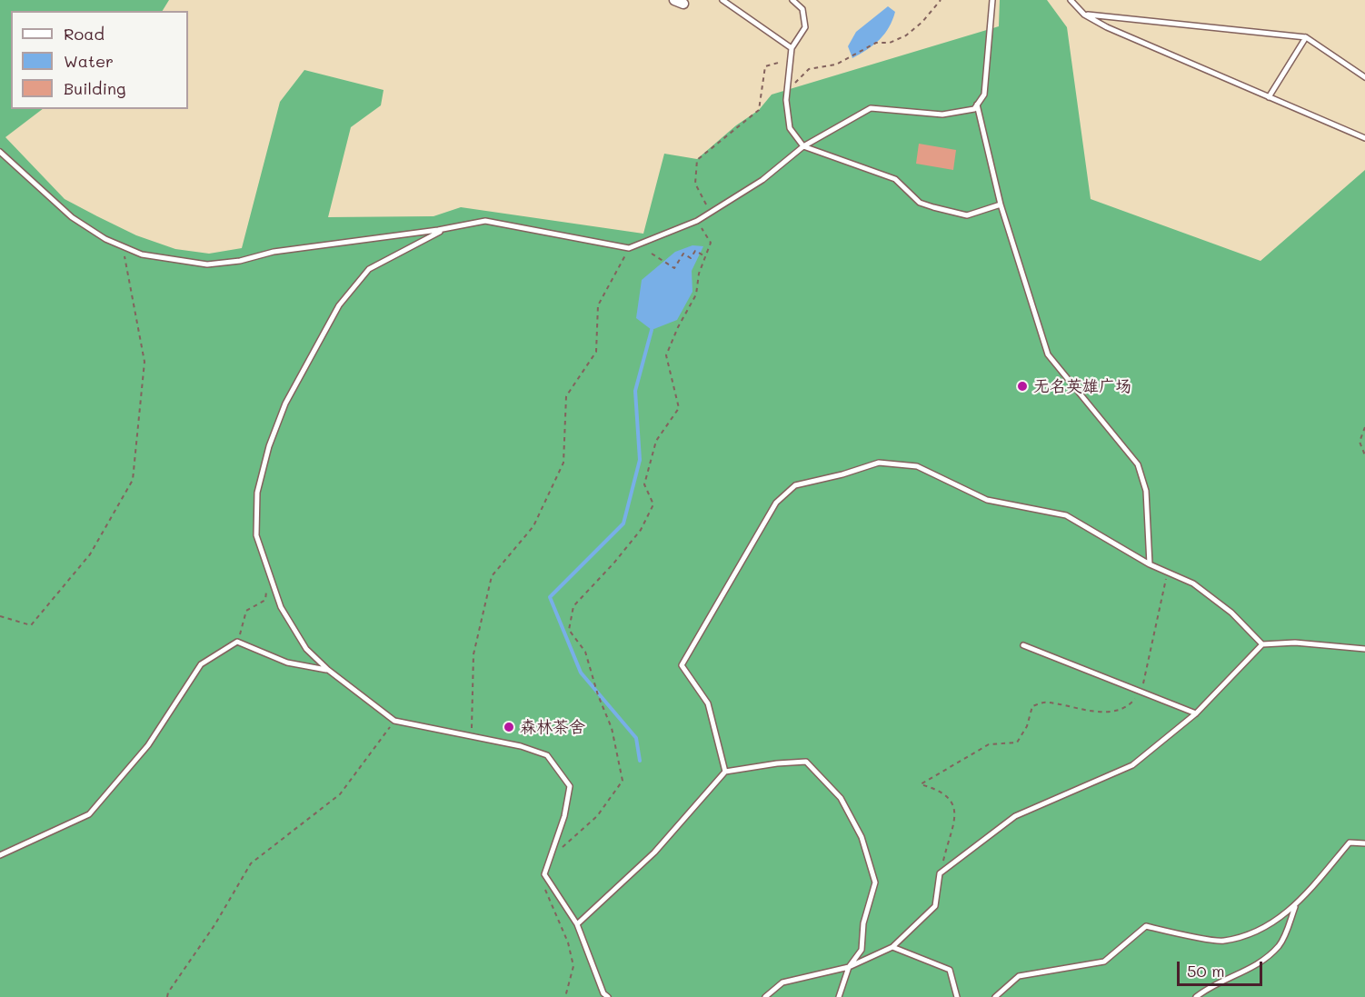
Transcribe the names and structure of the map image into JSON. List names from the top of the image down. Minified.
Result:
{"places":["无名英雄广场","森林茶舍"],"legend":["Road","Water","Building"],"scale_bar":"50 m"}
